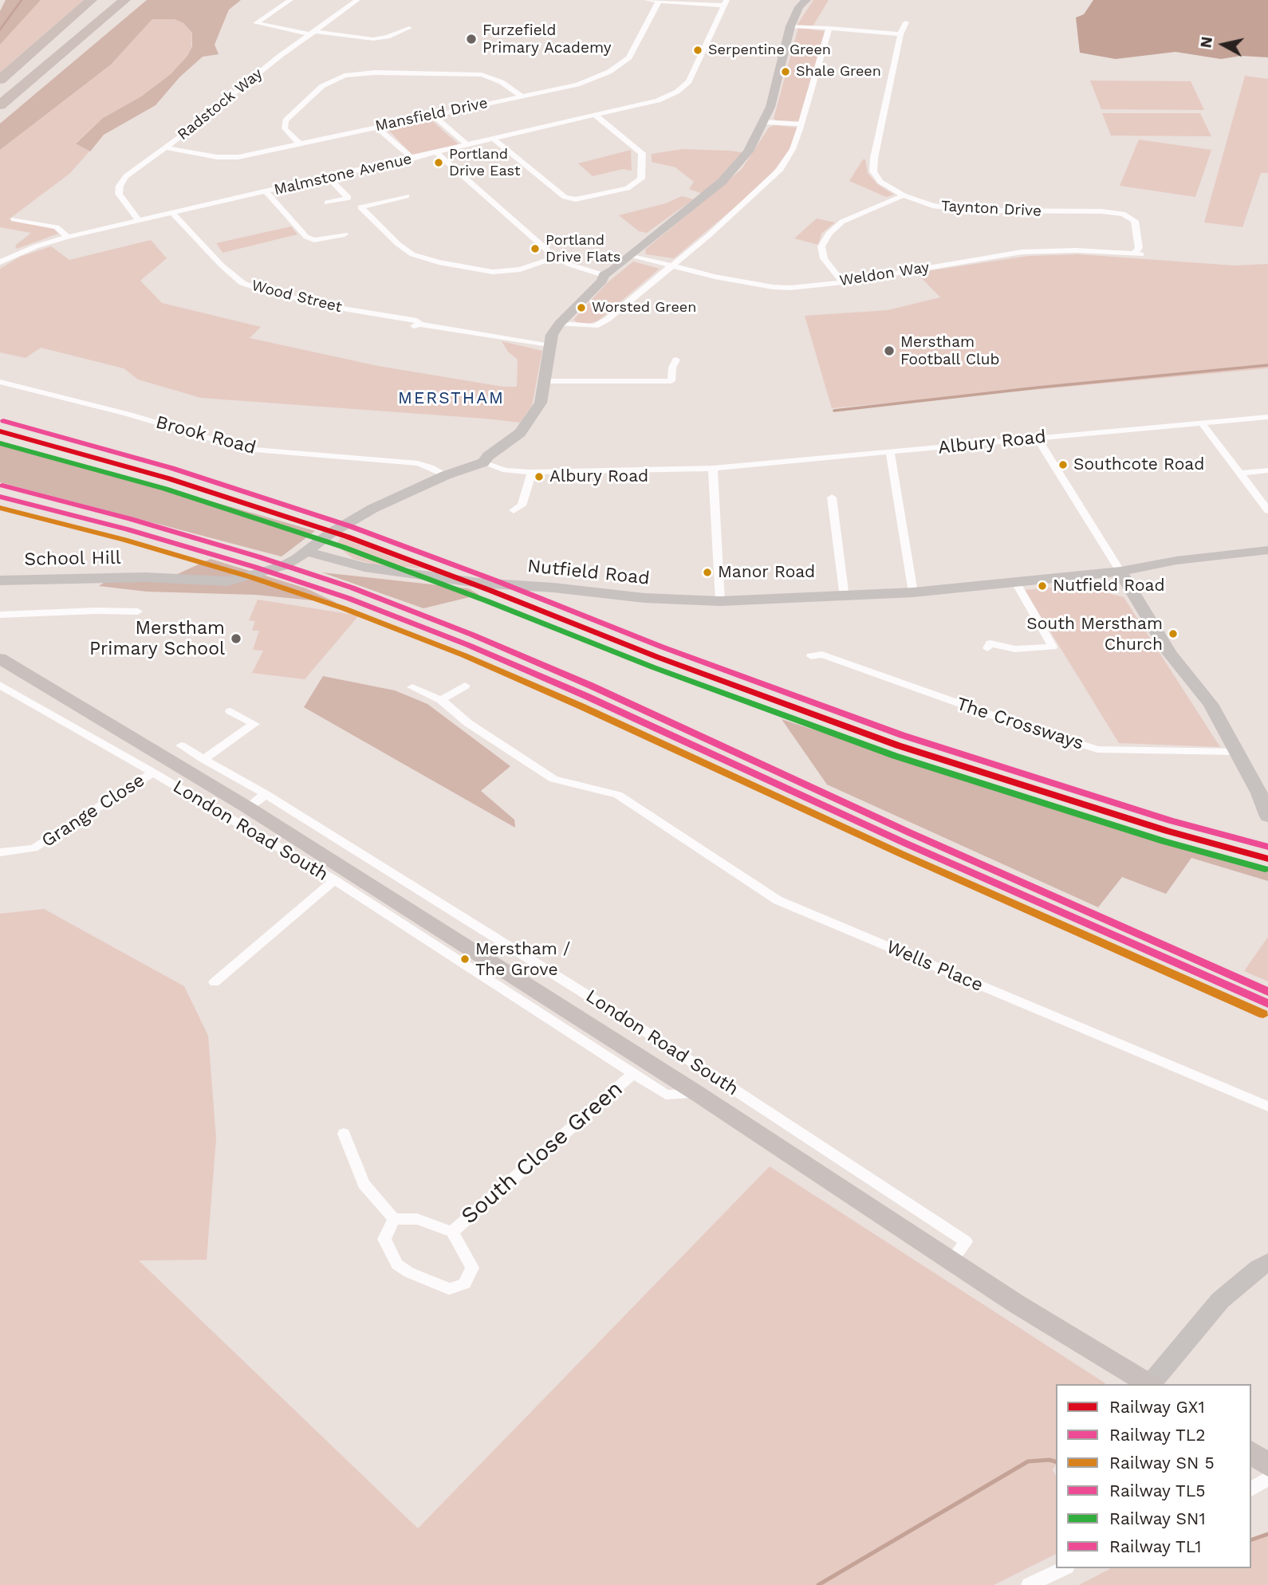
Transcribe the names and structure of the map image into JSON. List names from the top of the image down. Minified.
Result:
{"streets":{"main road":["London Road South"],"street":["Radstock Way","Mansfield Drive","Malmstone Avenue","Taynton Drive","Weldon Way","Wood Street","Brook Road","Albury Road","School Hill","Nutfield Road","The Crossways","Grange Close","Wells Place","South Close Green"]},"crossings":[["Radstock Way","Mansfield Drive"],["Radstock Way","Malmstone Avenue"],["Malmstone Avenue","Wood Street"],["Taynton Drive","Weldon Way"],["Brook Road","School Hill"],["Albury Road","School Hill"],["School Hill","Nutfield Road"],["Grange Close","London Road South"],["London Road South","South Close Green"]],"districts":["MERSTHAM"],"places":["Furzefield Primary Academy","Serpentine Green","Shale Green","Portland Drive East","Portland Drive Flats","Worsted Green","Merstham Football Club","Southcote Road","Albury Road","Manor Road","Nutfield Road","South Merstham Church","Merstham Primary School","Merstham / The Grove"],"lines":["rail line TL1","rail line GX1","rail line SN1","rail line TL5","rail line TL2"],"legend":["Railway GX1","Railway TL2","Railway SN 5","Railway TL5","Railway SN1","Railway TL1"],"north":"left"}
